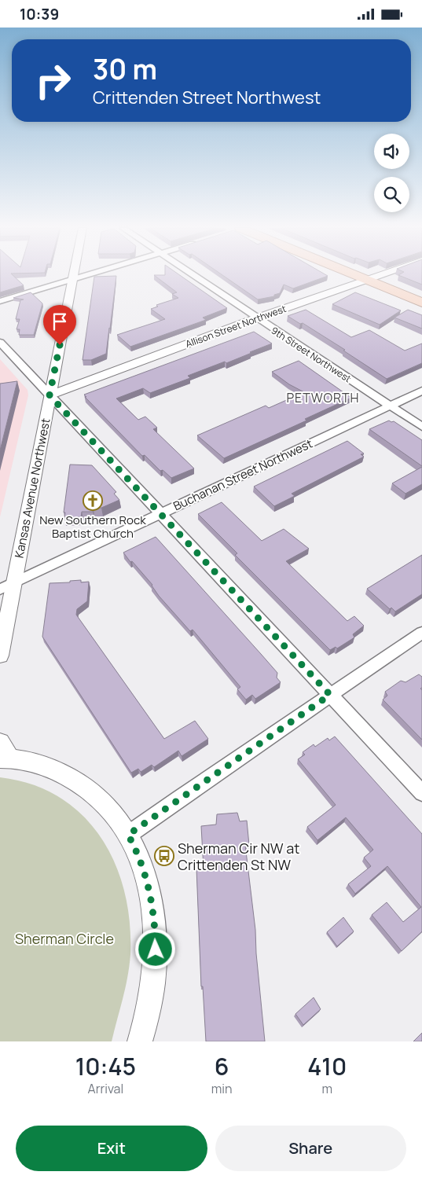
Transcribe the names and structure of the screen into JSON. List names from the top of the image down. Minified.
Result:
{"streets":{"street":["Allison Street Northwest","9th Street Northwest","Buchanan Street Northwest","Kansas Avenue Northwest"]},"crossings":[["Allison Street Northwest","9th Street Northwest"],["Allison Street Northwest","Kansas Avenue Northwest"],["9th Street Northwest","Buchanan Street Northwest"],["Buchanan Street Northwest","Kansas Avenue Northwest"]],"districts":["PETWORTH"],"parks":["Sherman Circle"],"places":{"church":["New Southern Rock Baptist Church"],"bus stop":["Sherman Cir NW at Crittenden St NW"]},"page":{"status":"10:39","turn":["30 m","Crittenden Street Northwest"],"eta":["10:45","Arrival","6","min","410","m"],"buttons":["Exit","Share"]}}
